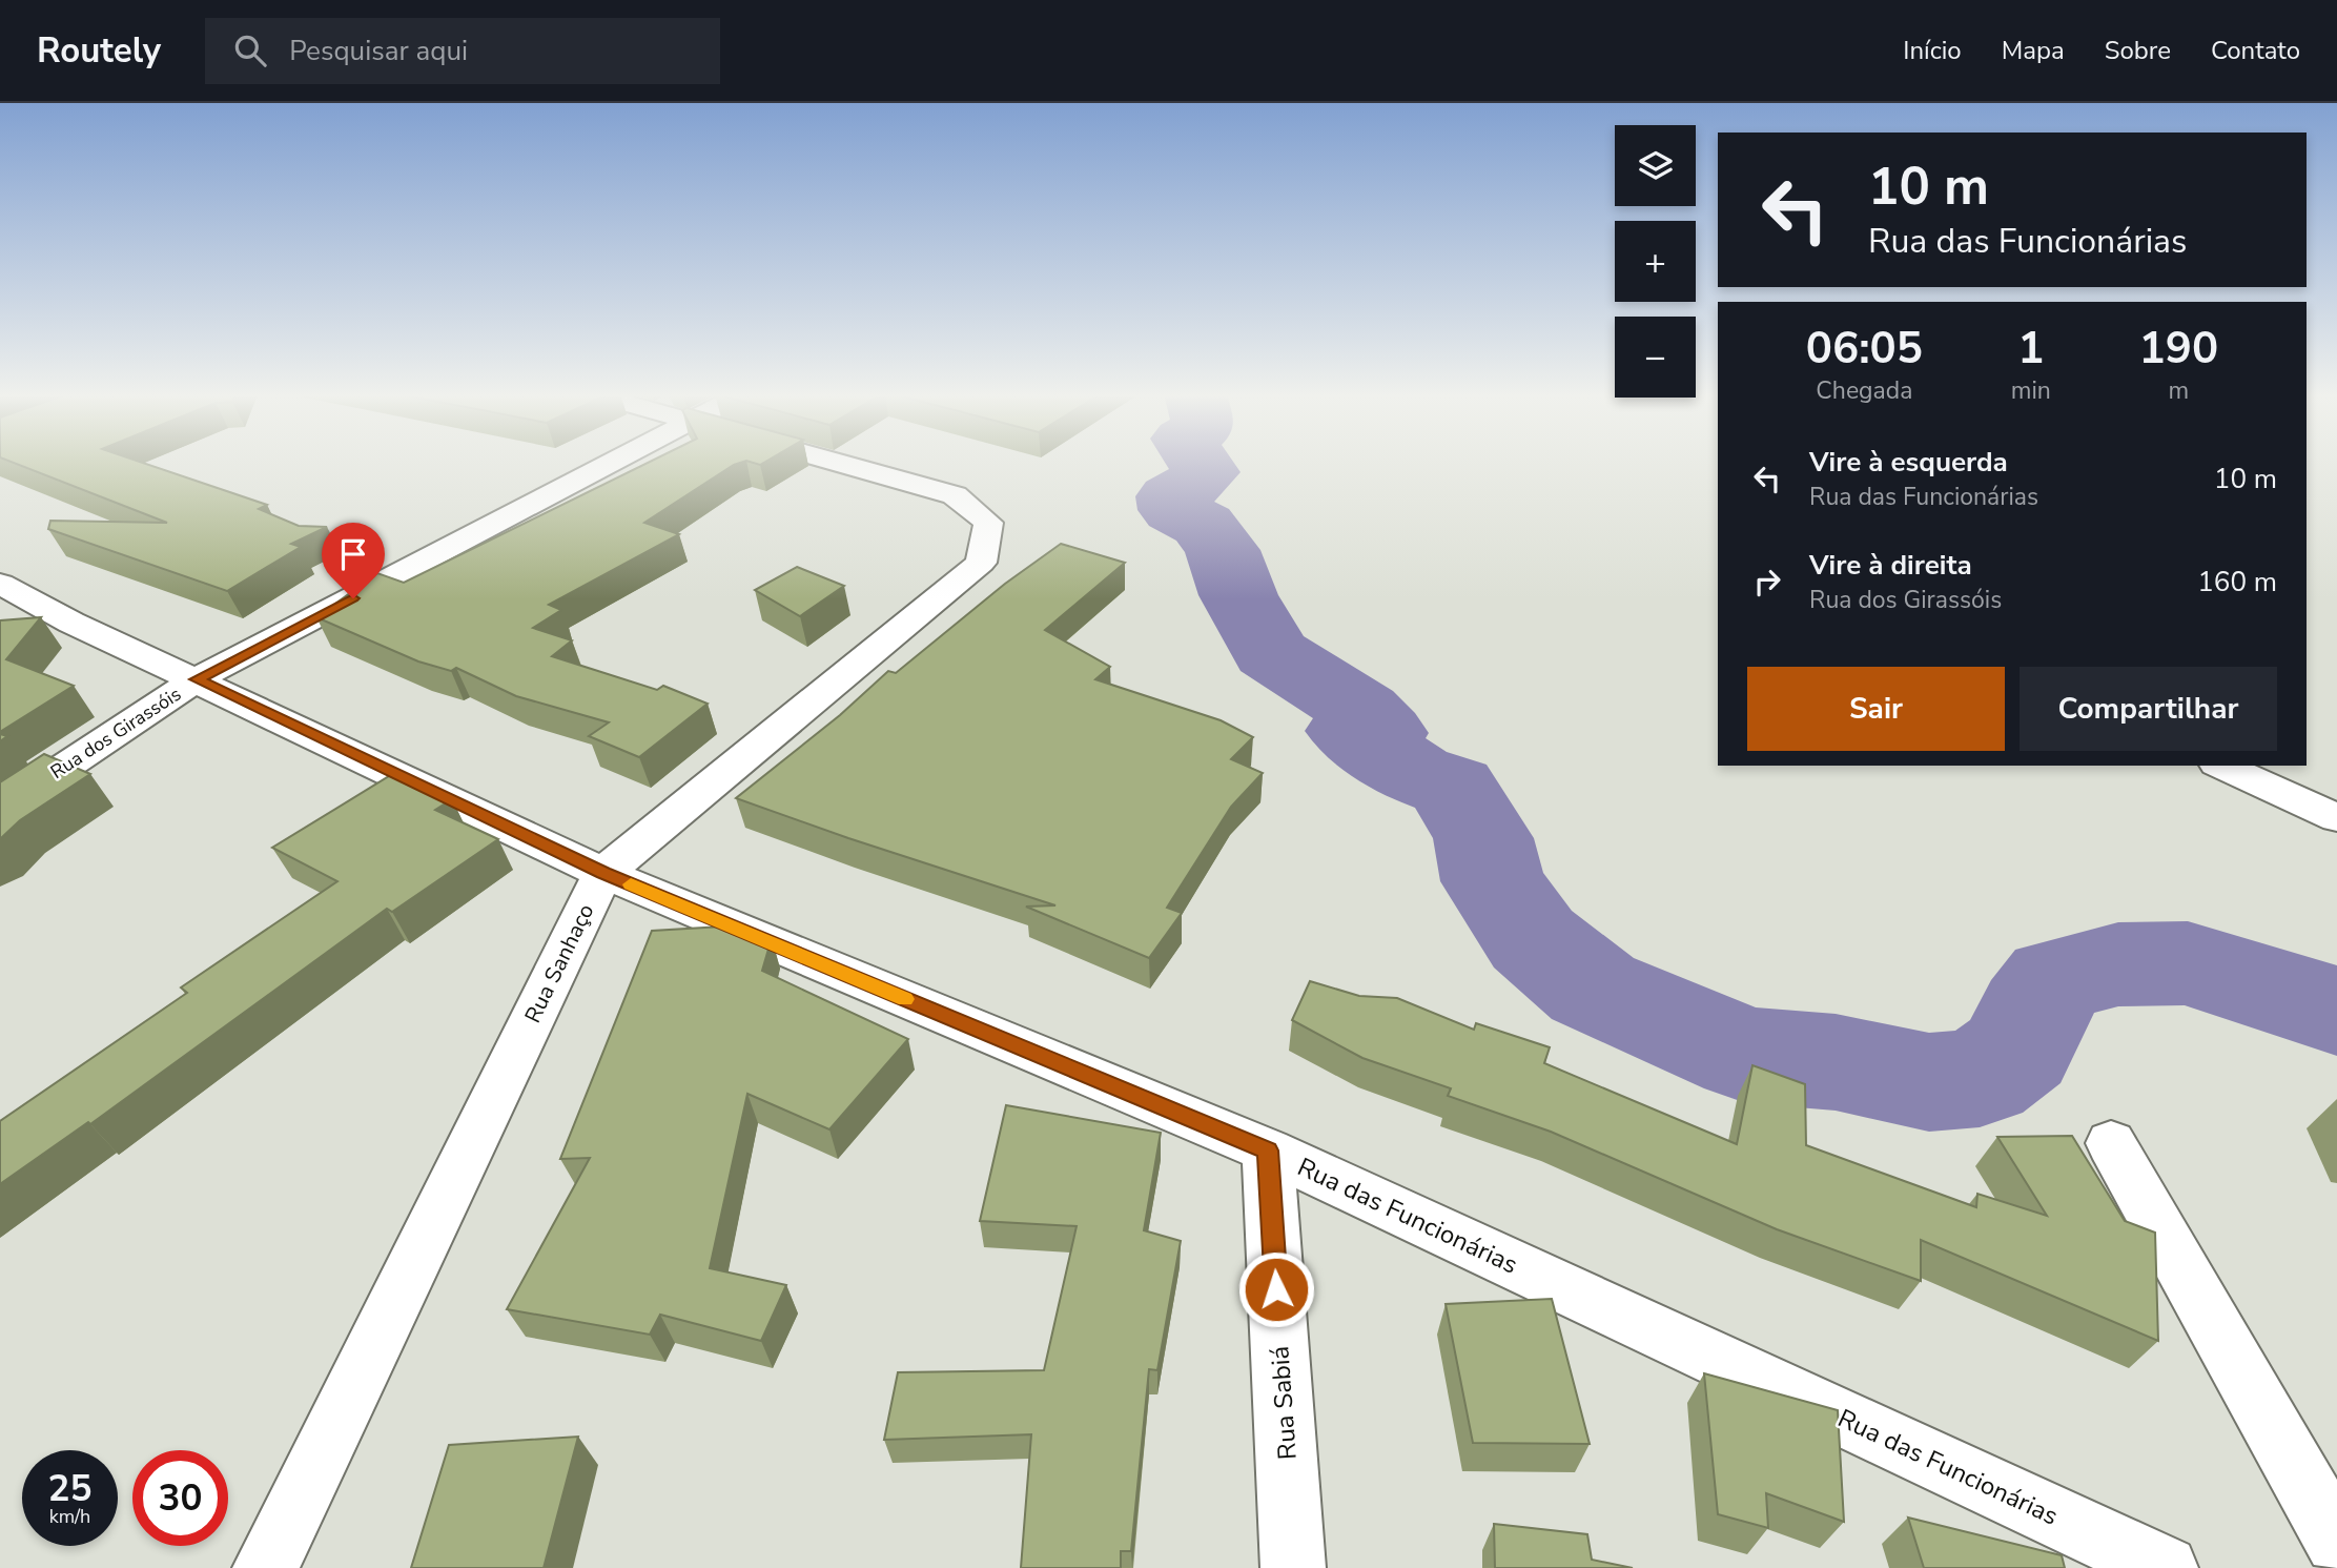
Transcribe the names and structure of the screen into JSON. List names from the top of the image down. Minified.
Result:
{"streets":{"street":["Rua dos Girassóis","Rua Sanhaço","Rua das Funcionárias","Rua Sabiá"]},"crossings":[["Rua dos Girassóis","Rua das Funcionárias"],["Rua Sanhaço","Rua das Funcionárias"],["Rua das Funcionárias","Rua Sabiá"]],"page":{"header":"Routely","search":"Pesquisar aqui","nav":["Início","Mapa","Sobre","Contato"],"map_buttons":["+","−"],"turn":["10 m","Rua das Funcionárias"],"eta":["06:05","Chegada","1","min","190","m"],"list":[{"name":"Vire à esquerda","note":"Rua das Funcionárias","value":"10 m"},{"name":"Vire à direita","note":"Rua dos Girassóis","value":"160 m"}],"buttons":["Sair","Compartilhar"],"speed":"25 km/h","limit":"30"}}
